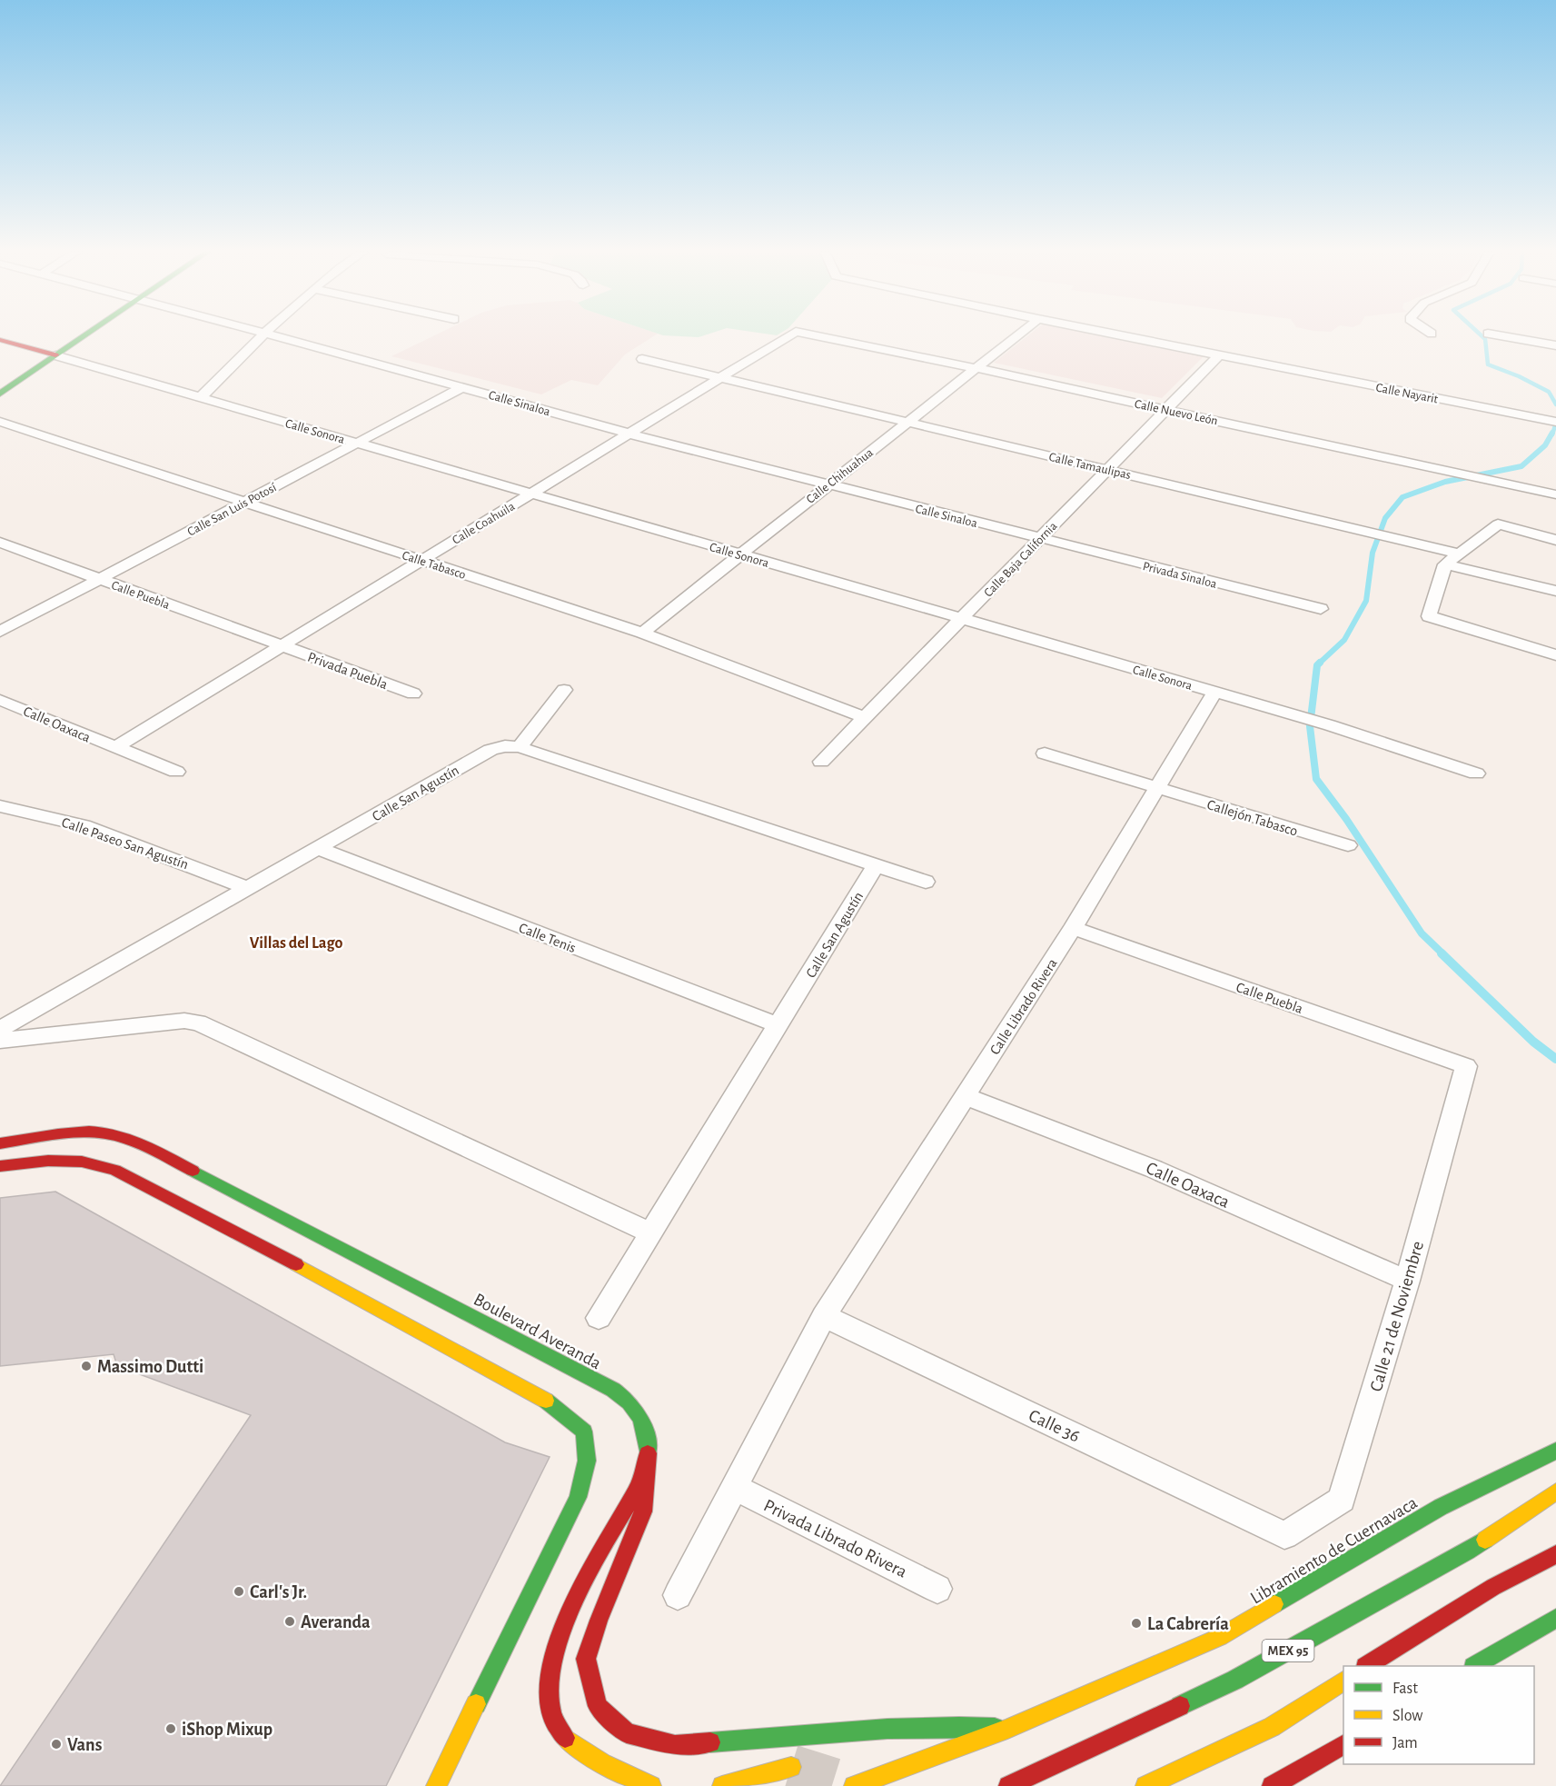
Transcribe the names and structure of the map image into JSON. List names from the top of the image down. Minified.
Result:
{"streets":{"main road":["Calle Sonora","Boulevard Averanda","Libramiento de Cuernavaca","MEX 95"],"street":["Calle Nayarit","Calle Sinaloa","Calle Nuevo León","Calle Tamaulipas","Calle Chihuahua","Calle San Luis Potosí","Calle Coahuila","Calle Baja California","Calle Tabasco","Privada Sinaloa","Calle Puebla","Privada Puebla","Calle Oaxaca","Calle San Agustín","Callejón Tabasco","Calle Paseo San Agustín","Calle Tenis","Calle Librado Rivera","Calle 21 de Noviembre","Calle 36","Privada Librado Rivera"]},"crossings":[["Calle Nayarit","Calle Baja California"],["Calle Sinaloa","Calle Chihuahua"],["Calle Sinaloa","Calle San Luis Potosí"],["Calle Sinaloa","Calle Coahuila"],["Calle Sinaloa","Calle Baja California"],["Calle Sinaloa","Privada Sinaloa"],["Calle Nuevo León","Calle Chihuahua"],["Calle Nuevo León","Calle Baja California"],["Calle Sonora","Calle Chihuahua"],["Calle Sonora","Calle San Luis Potosí"],["Calle Sonora","Calle Coahuila"],["Calle Sonora","Calle Baja California"],["Calle Sonora","Calle Librado Rivera"],["Calle Tamaulipas","Calle Chihuahua"],["Calle Tamaulipas","Calle Coahuila"],["Calle Tamaulipas","Calle Baja California"],["Calle Chihuahua","Calle Tabasco"],["Calle San Luis Potosí","Calle Tabasco"],["Calle San Luis Potosí","Calle Puebla"],["Calle Coahuila","Calle Tabasco"],["Calle Coahuila","Calle Puebla"],["Calle Coahuila","Privada Puebla"],["Calle Coahuila","Calle Oaxaca"],["Calle Baja California","Calle Tabasco"],["Calle Baja California","Privada Sinaloa"],["Calle Puebla","Privada Puebla"],["Calle Puebla","Calle Librado Rivera"],["Calle Puebla","Calle 21 de Noviembre"],["Calle Oaxaca","Calle Librado Rivera"],["Calle Oaxaca","Calle 21 de Noviembre"],["Calle San Agustín","Calle Paseo San Agustín"],["Calle San Agustín","Calle Tenis"],["Callejón Tabasco","Calle Librado Rivera"],["Calle Librado Rivera","Calle 36"],["Calle 21 de Noviembre","Calle 36"],["Boulevard Averanda","Libramiento de Cuernavaca"]],"districts":["Villas del Lago"],"places":["Massimo Dutti","Carl's Jr.","Averanda","La Cabrería","iShop Mixup","Vans"],"legend":["Fast","Slow","Jam"]}
